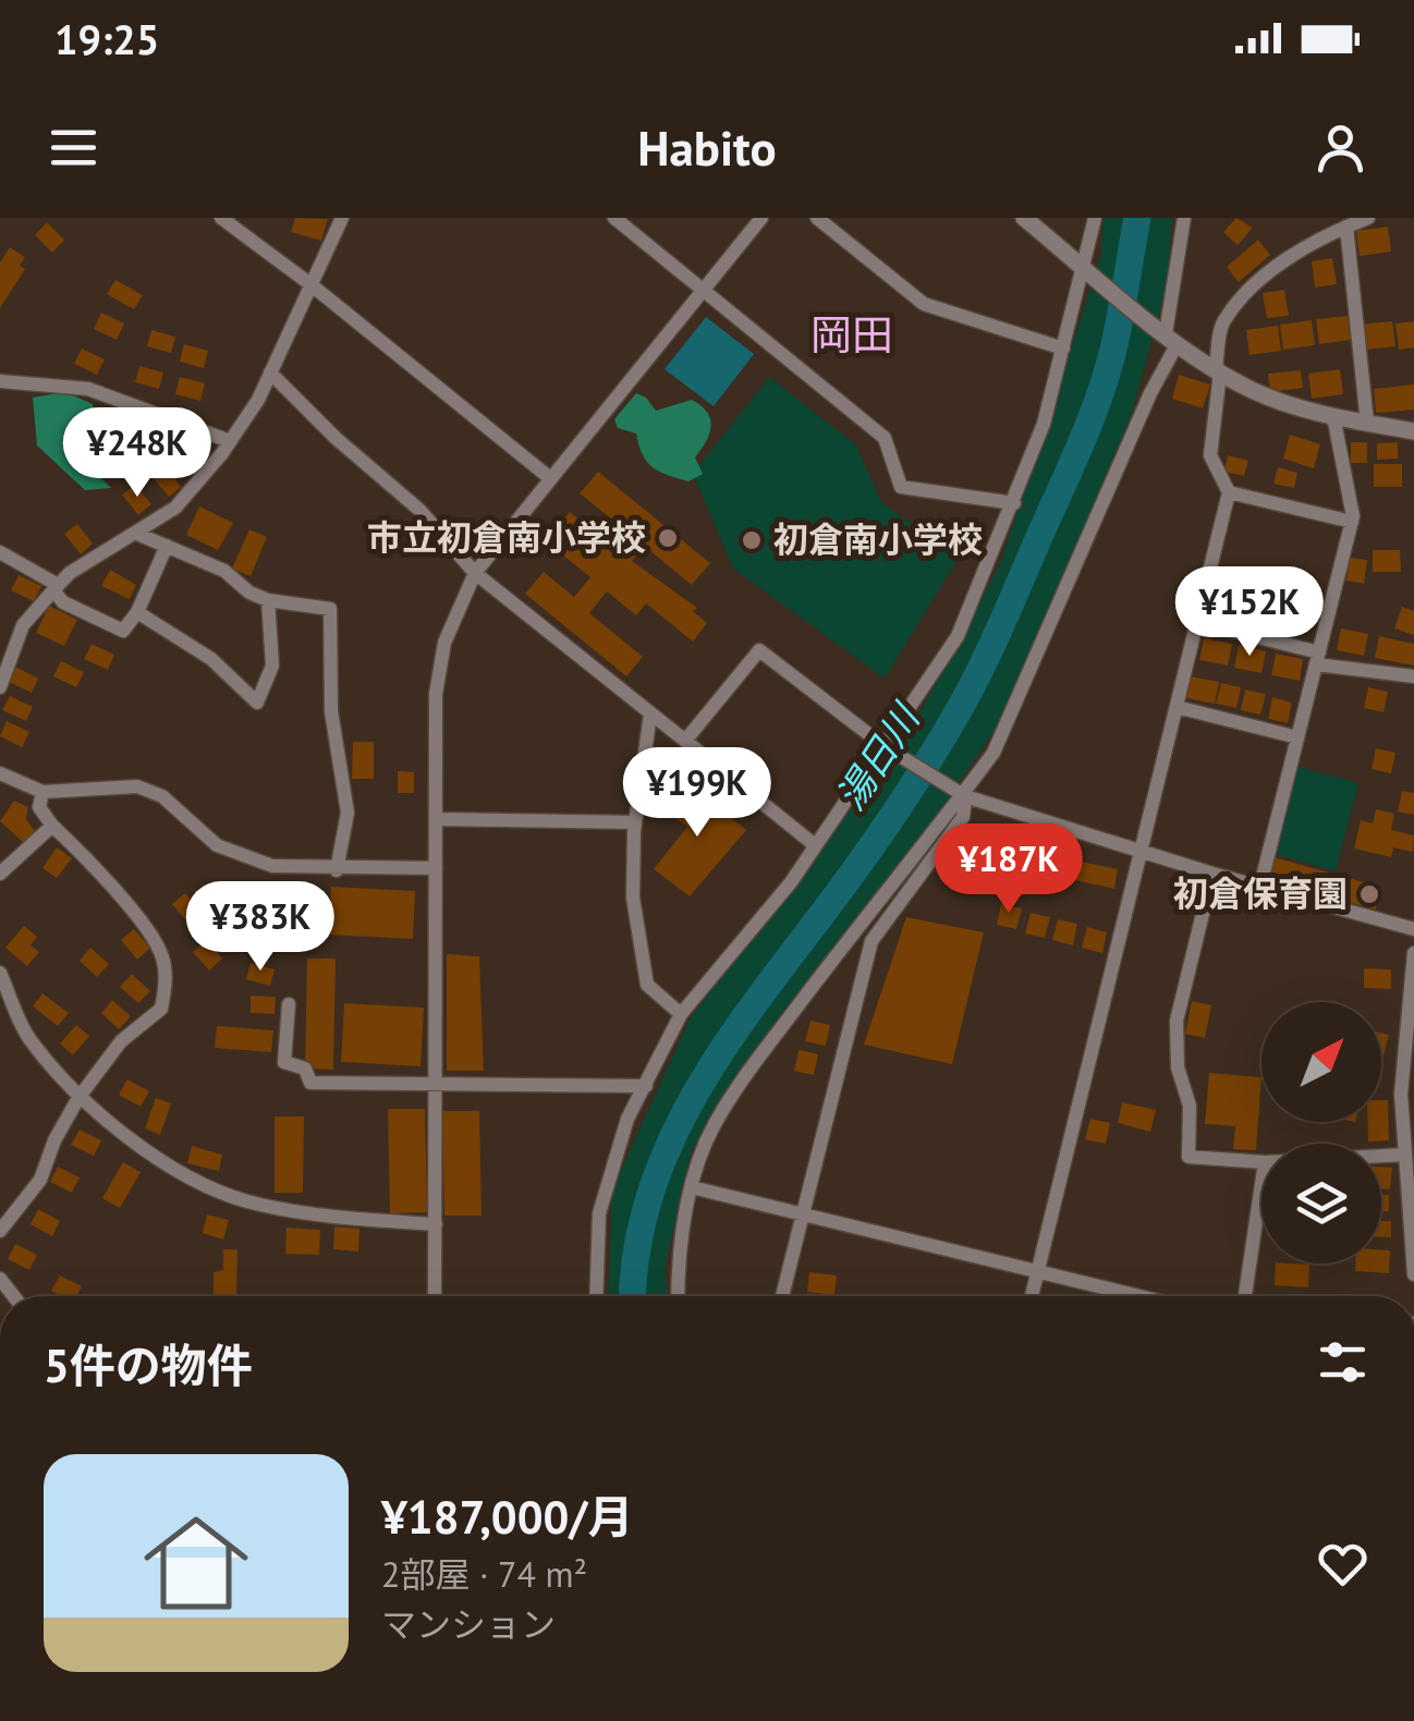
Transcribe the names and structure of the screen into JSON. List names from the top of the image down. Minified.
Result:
{"districts":["岡田"],"water":["湯日川"],"places":["市立初倉南小学校","初倉南小学校","初倉保育園"],"north":"top right","page":{"status":"19:25","header":"Habito","price":["¥248K","¥152K","¥199K","¥187K","¥383K"],"heading":"5件の物件","list":[{"name":"¥187,000/月","note":"2部屋 · 74 m² · マンション"}]}}
